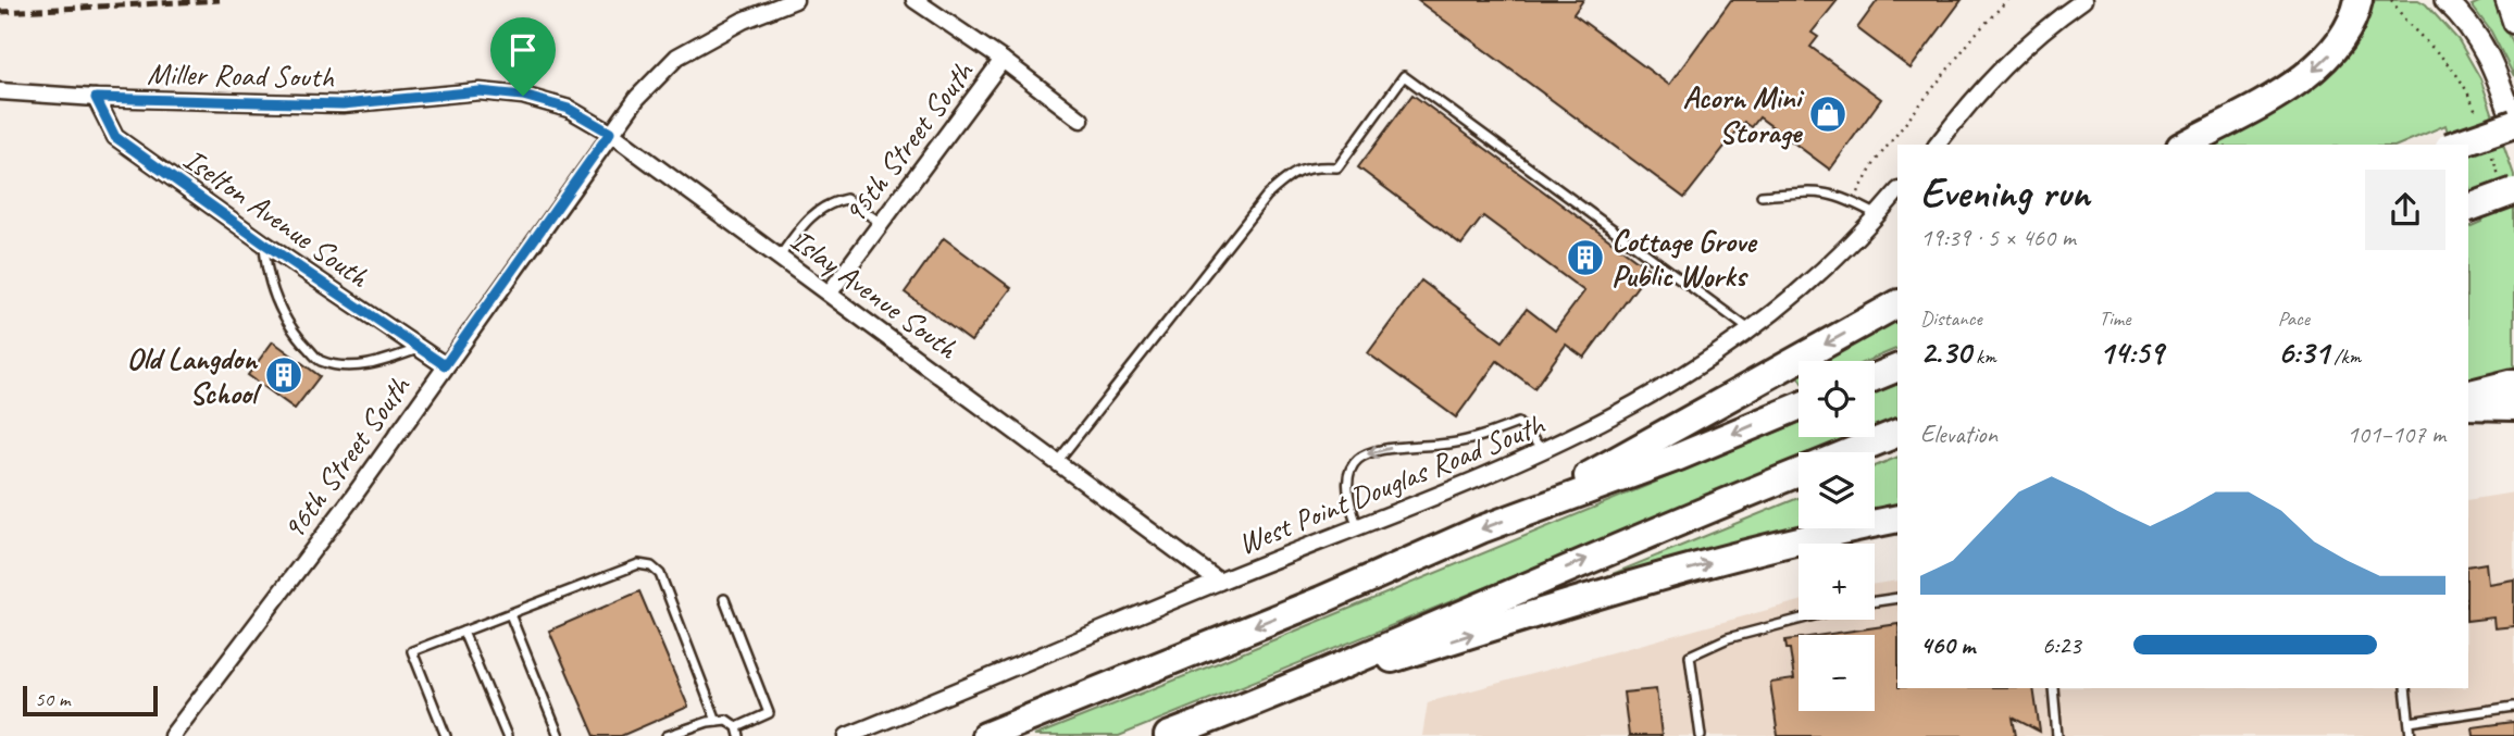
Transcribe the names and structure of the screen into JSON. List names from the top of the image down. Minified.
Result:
{"streets":{"street":["Miller Road South","95th Street South","Iselton Avenue South","Islay Avenue South","96th Street South","West Point Douglas Road South"]},"crossings":[["Miller Road South","Iselton Avenue South"],["Miller Road South","Islay Avenue South"],["95th Street South","Islay Avenue South"],["Iselton Avenue South","96th Street South"],["Islay Avenue South","96th Street South"],["Islay Avenue South","West Point Douglas Road South"]],"places":{"shop":["Acorn Mini Storage"],"building":["Cottage Grove Public Works","Old Langdon School"]},"scale_bar":"50 m","page":{"heading":["Evening run","19:39 · 5 × 460 m"],"stats":[["Distance","2.30 km"],["Time","14:59"],["Pace","6:31 /km"]],"map_buttons":["+","−"],"chart":["Elevation","101–107 m"],"list":[{"name":"460 m","note":"6:23"}],"scale":"50 m"}}
